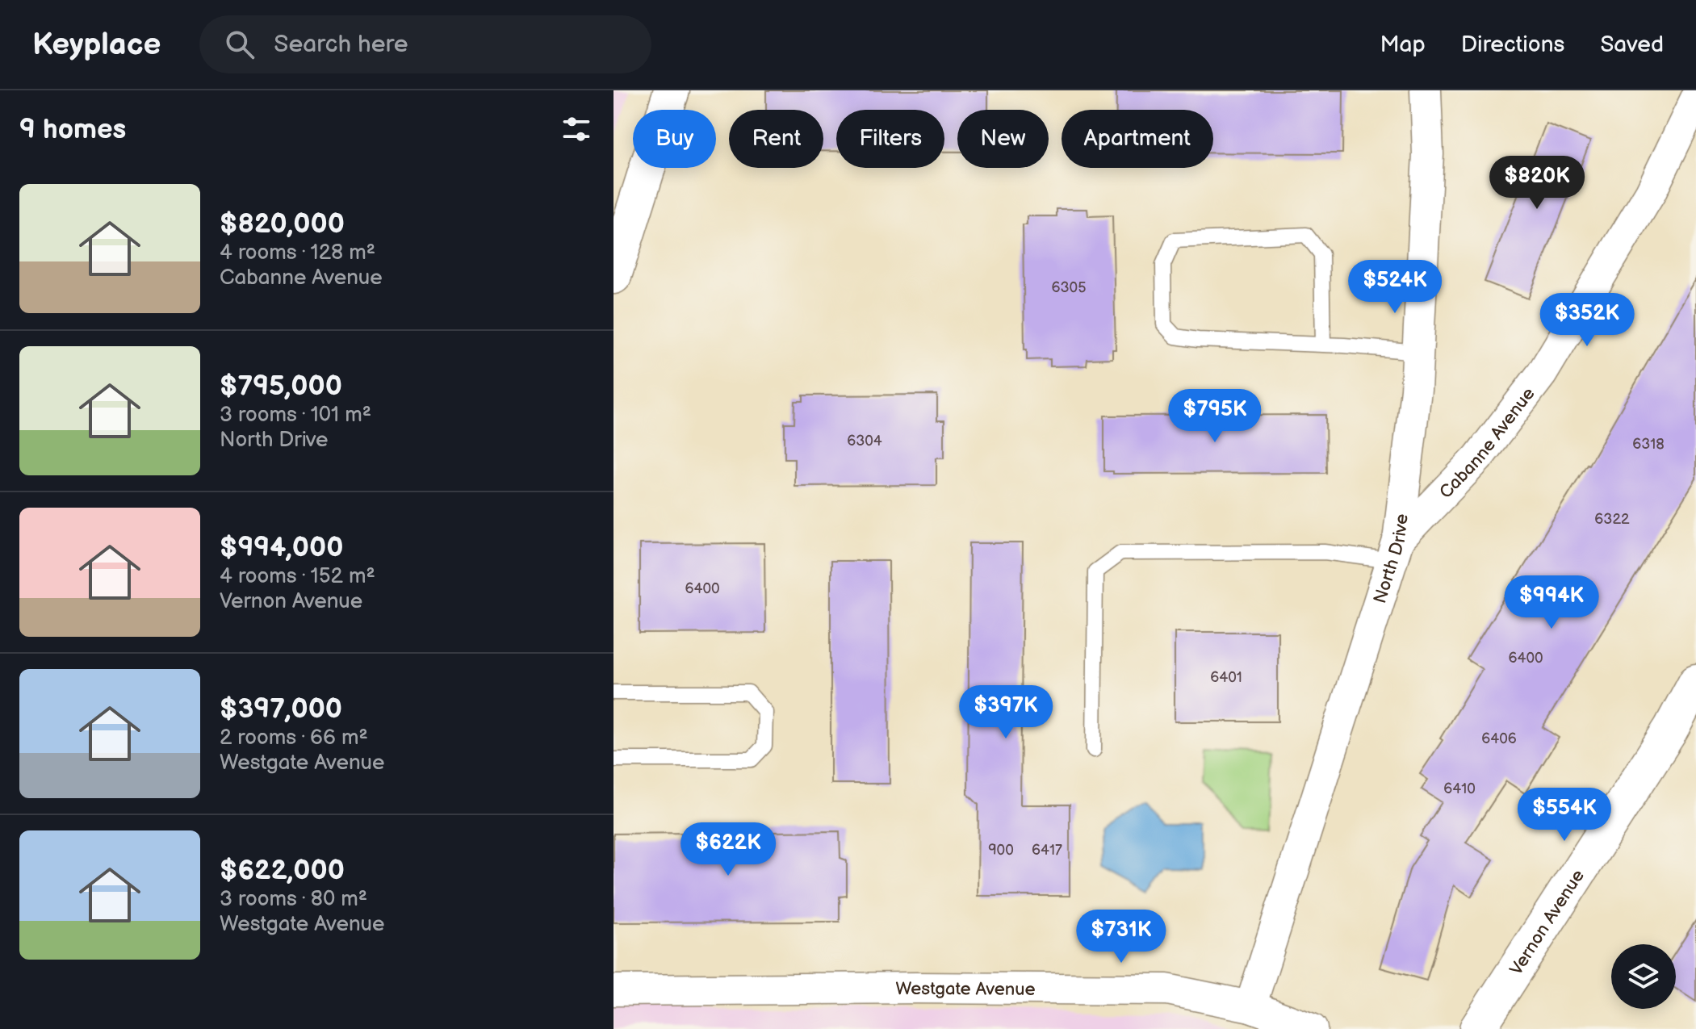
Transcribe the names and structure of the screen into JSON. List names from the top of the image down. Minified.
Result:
{"streets":{"street":["Cabanne Avenue","North Drive","Vernon Avenue","Westgate Avenue"]},"crossings":[["Cabanne Avenue","North Drive"],["North Drive","Westgate Avenue"]],"house_numbers":["6305","6304","6318","6322","6400","6400","6401","6406","6410","900","6417"],"page":{"header":"Keyplace","search":"Search here","nav":["Map","Directions","Saved"],"heading":"9 homes","chip":["Buy","Rent","Filters","New","Apartment"],"price":["$820K","$524K","$352K","$795K","$994K","$397K","$554K","$622K","$731K"],"list":[{"name":"$820,000","note":"4 rooms · 128 m² · Cabanne Avenue"},{"name":"$795,000","note":"3 rooms · 101 m² · North Drive"},{"name":"$994,000","note":"4 rooms · 152 m² · Vernon Avenue"},{"name":"$397,000","note":"2 rooms · 66 m² · Westgate Avenue"},{"name":"$622,000","note":"3 rooms · 80 m² · Westgate Avenue"}]}}
